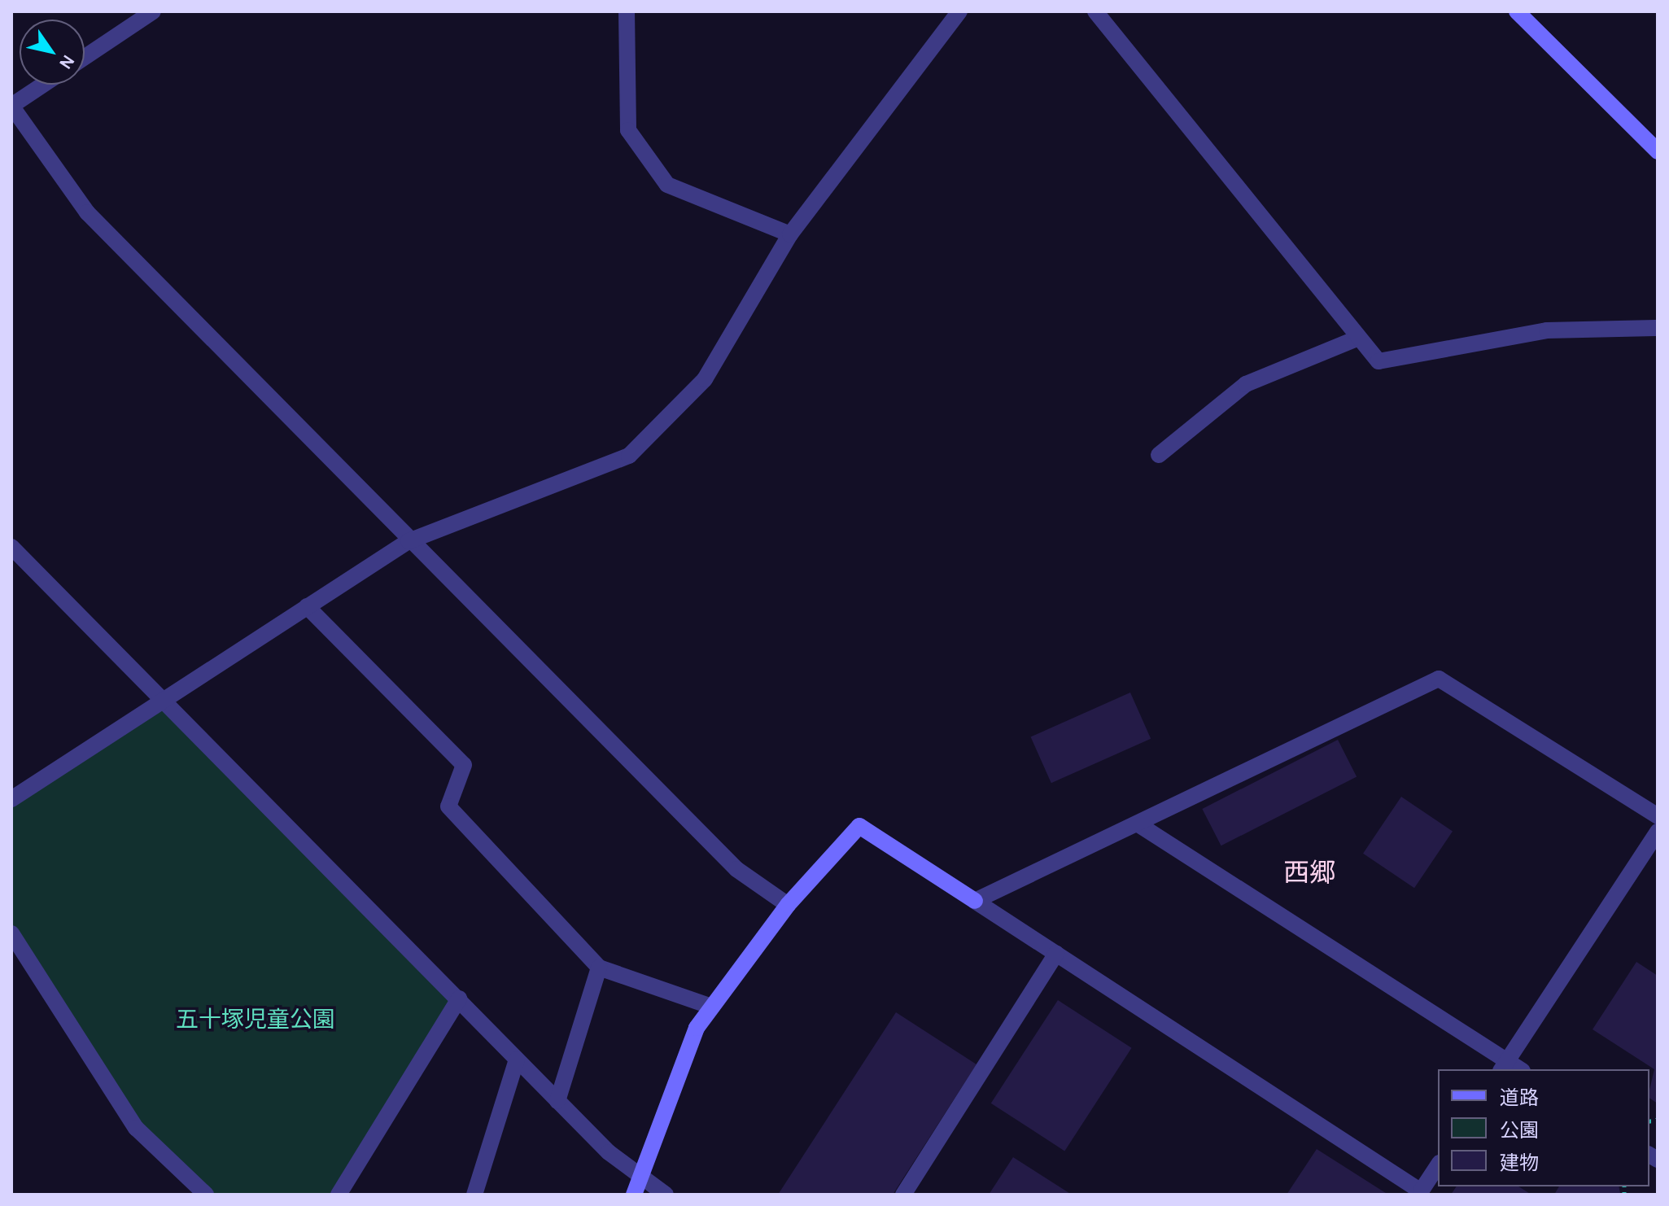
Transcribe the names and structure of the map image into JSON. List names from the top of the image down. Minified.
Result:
{"districts":["西郷"],"parks":["五十塚児童公園"],"legend":["道路","公園","建物"],"north":"bottom right"}
